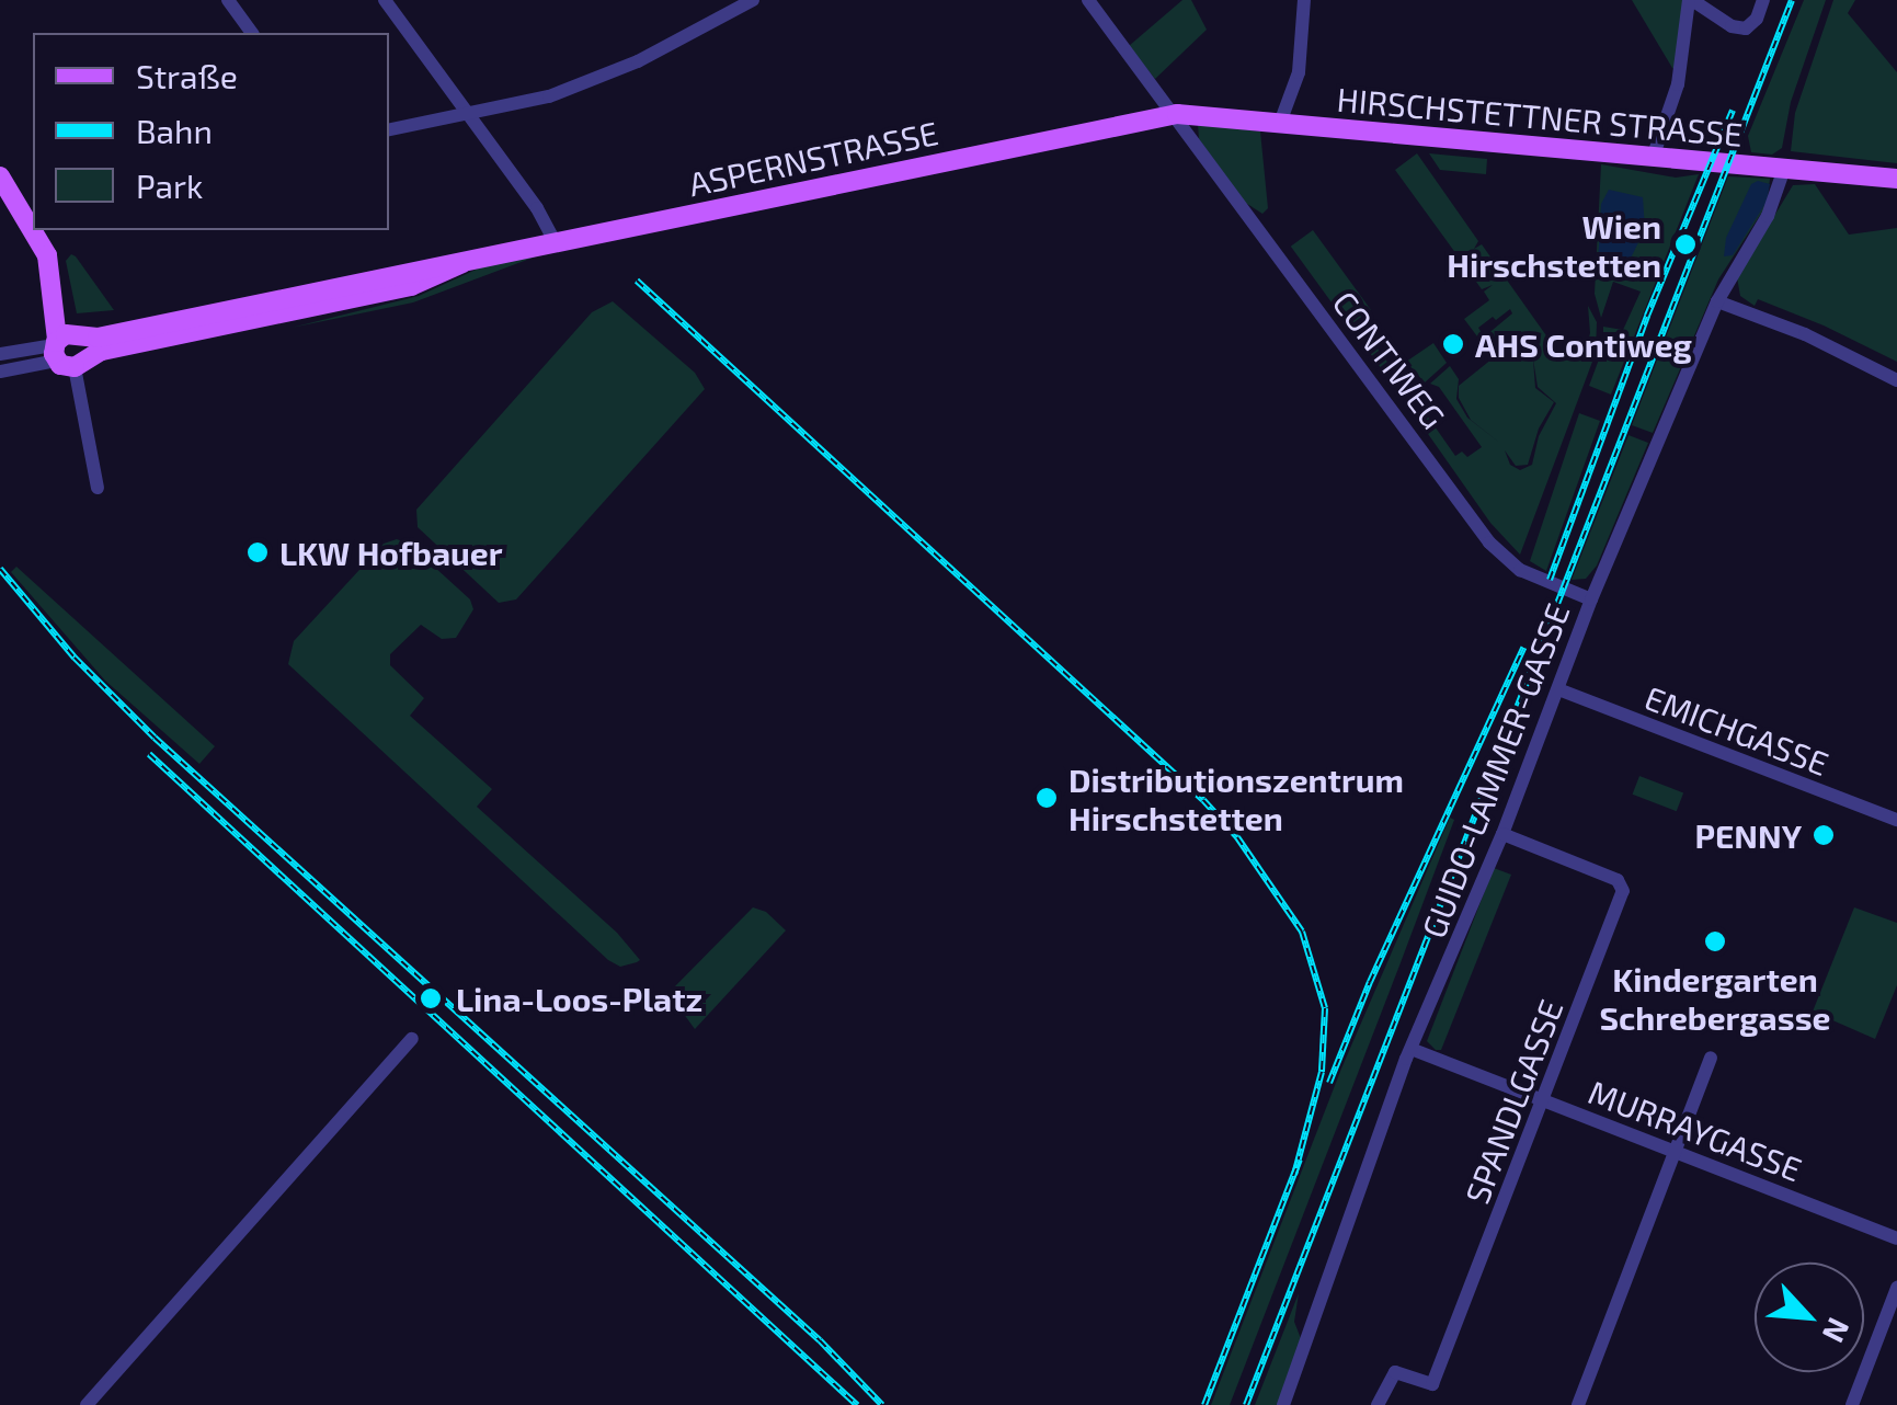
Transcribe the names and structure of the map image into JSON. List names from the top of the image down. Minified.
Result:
{"streets":{"main road":["HIRSCHSTETTNER STRASSE","ASPERNSTRASSE"],"street":["CONTIWEG","EMICHGASSE","GUIDO-LAMMER-GASSE","SPANDLGASSE","MURRAYGASSE"]},"crossings":[["HIRSCHSTETTNER STRASSE","ASPERNSTRASSE"],["HIRSCHSTETTNER STRASSE","CONTIWEG"],["HIRSCHSTETTNER STRASSE","GUIDO-LAMMER-GASSE"],["ASPERNSTRASSE","CONTIWEG"],["CONTIWEG","GUIDO-LAMMER-GASSE"],["EMICHGASSE","GUIDO-LAMMER-GASSE"],["GUIDO-LAMMER-GASSE","SPANDLGASSE"],["GUIDO-LAMMER-GASSE","MURRAYGASSE"],["SPANDLGASSE","MURRAYGASSE"]],"places":["Wien Hirschstetten","AHS Contiweg","LKW Hofbauer","Distributionszentrum Hirschstetten","PENNY","Kindergarten Schrebergasse","Lina-Loos-Platz"],"legend":["Straße","Bahn","Park"],"north":"bottom right"}
